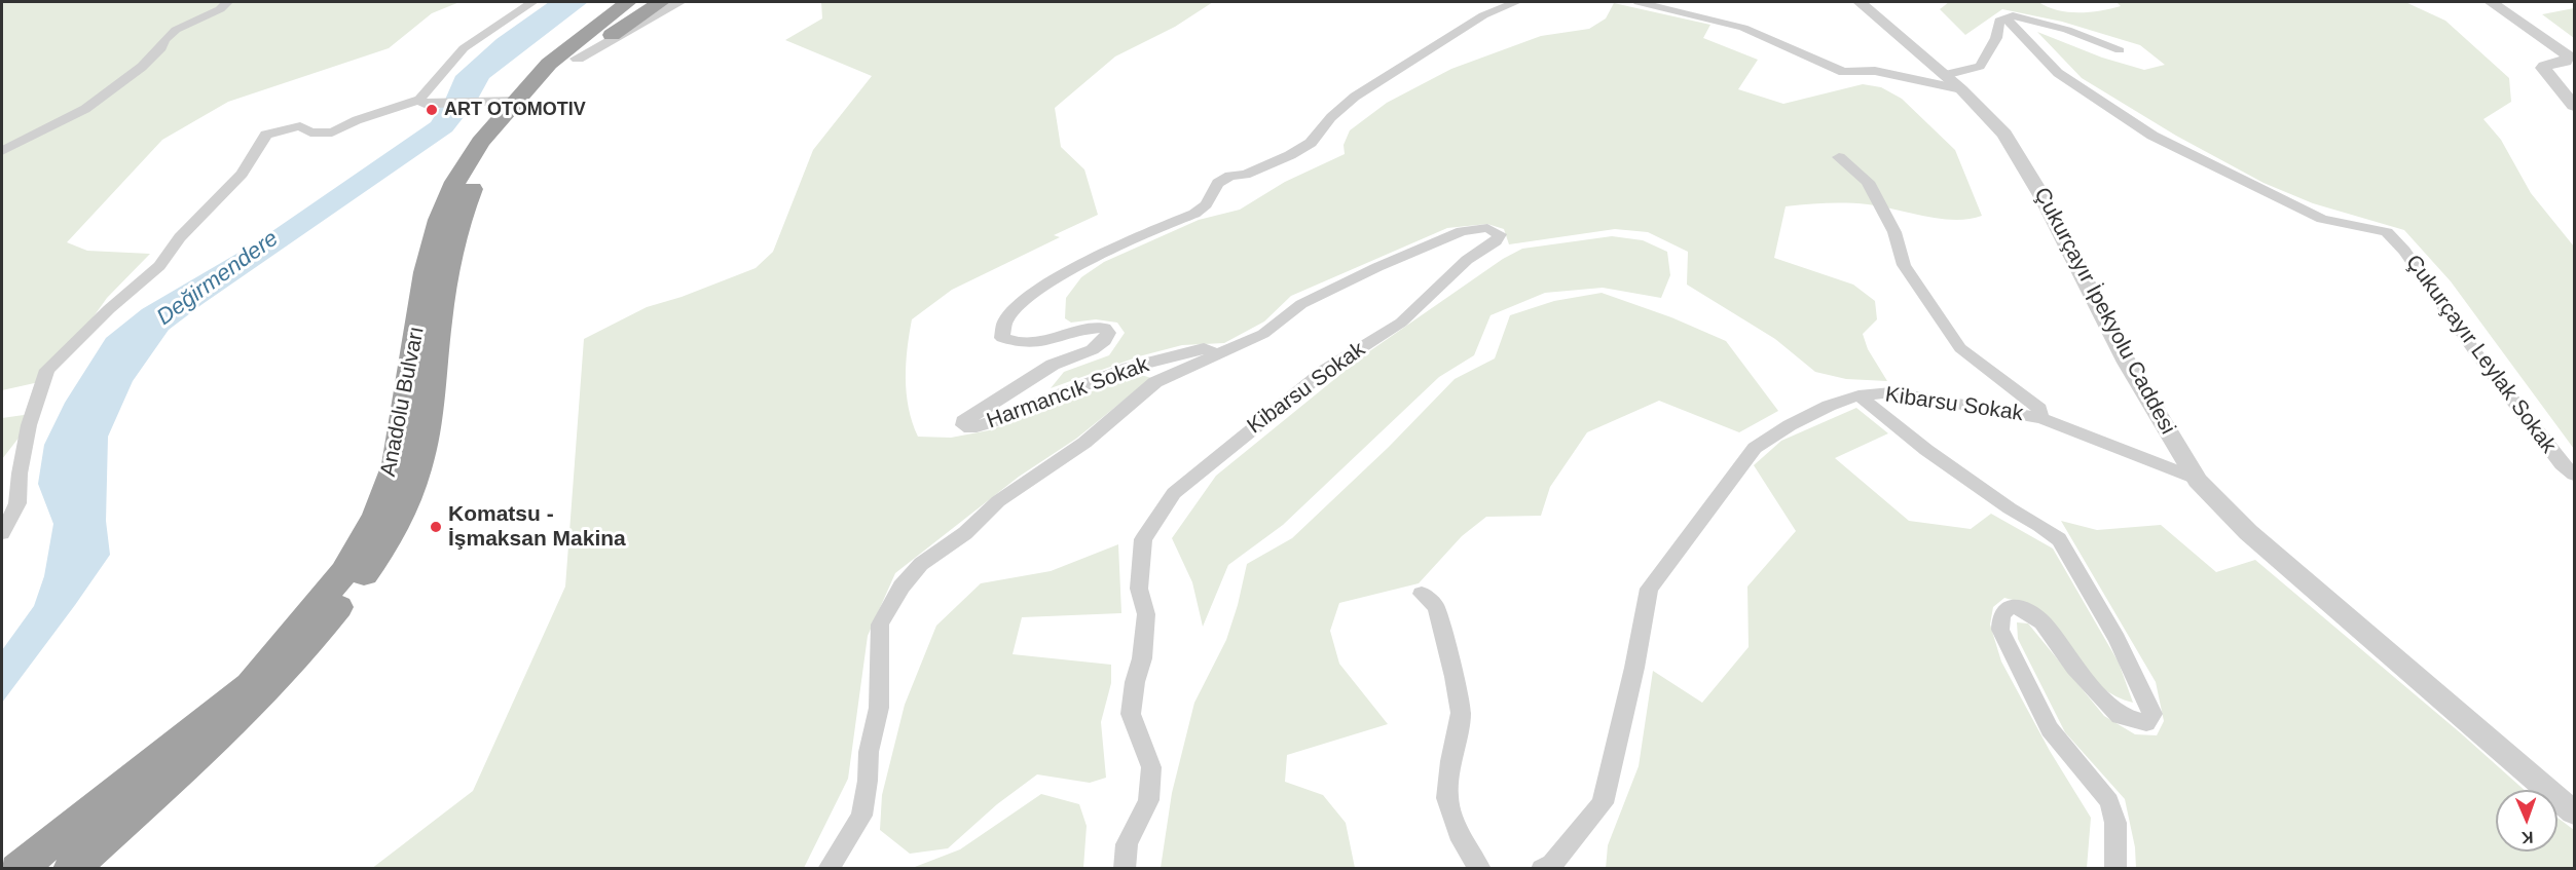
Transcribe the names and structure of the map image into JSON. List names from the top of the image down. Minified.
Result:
{"streets":{"highway":["Anadolu Bulvarı"],"street":["Çukurçayır İpekyolu Caddesi","Çukurçayır Leylak Sokak","Kibarsu Sokak","Harmancık Sokak"]},"crossings":[["Çukurçayır İpekyolu Caddesi","Kibarsu Sokak"],["Kibarsu Sokak","Harmancık Sokak"]],"water":["Değirmendere"],"places":["ART OTOMOTIV","Komatsu - İşmaksan Makina"],"north":"bottom"}
